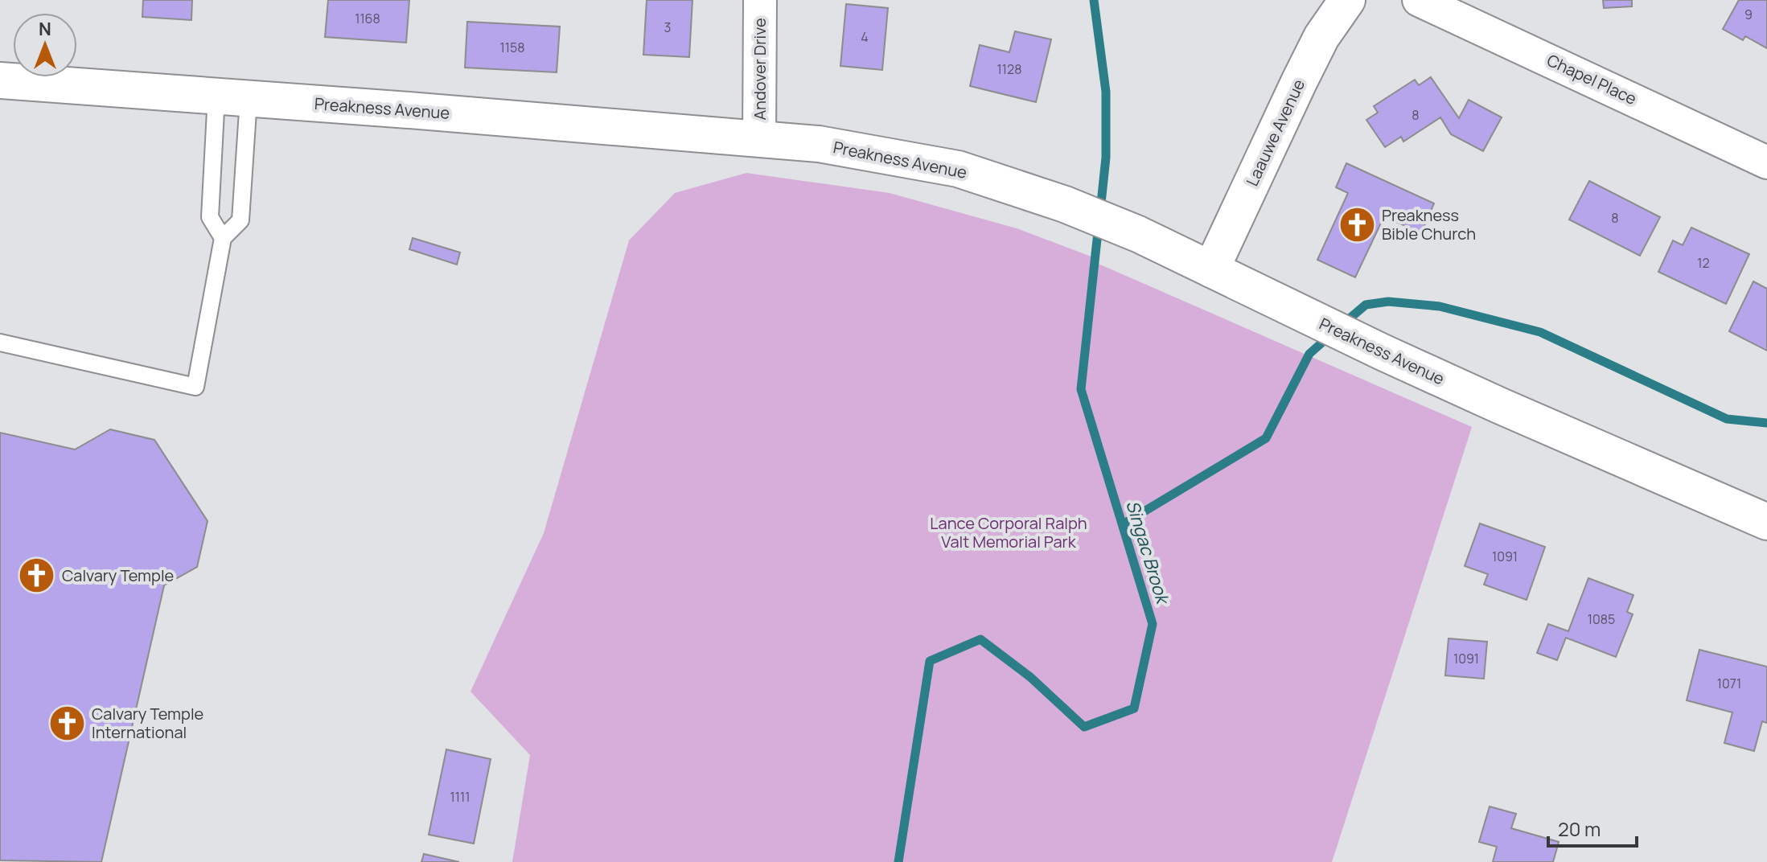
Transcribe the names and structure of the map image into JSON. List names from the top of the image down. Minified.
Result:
{"streets":{"main road":["Preakness Avenue","Laauwe Avenue"],"street":["Andover Drive","Chapel Place"]},"crossings":[["Andover Drive","Preakness Avenue"],["Preakness Avenue","Laauwe Avenue"]],"water":["Singac Brook"],"parks":["Lance Corporal Ralph Valt Memorial Park"],"places":{"church":["Preakness Bible Church","Calvary Temple","Calvary Temple International"]},"house_numbers":["9","1168","3","4","1158","1128","8","8","12","1091","1085","1091","1071","1111"],"scale_bar":"20 m","north":"top"}
